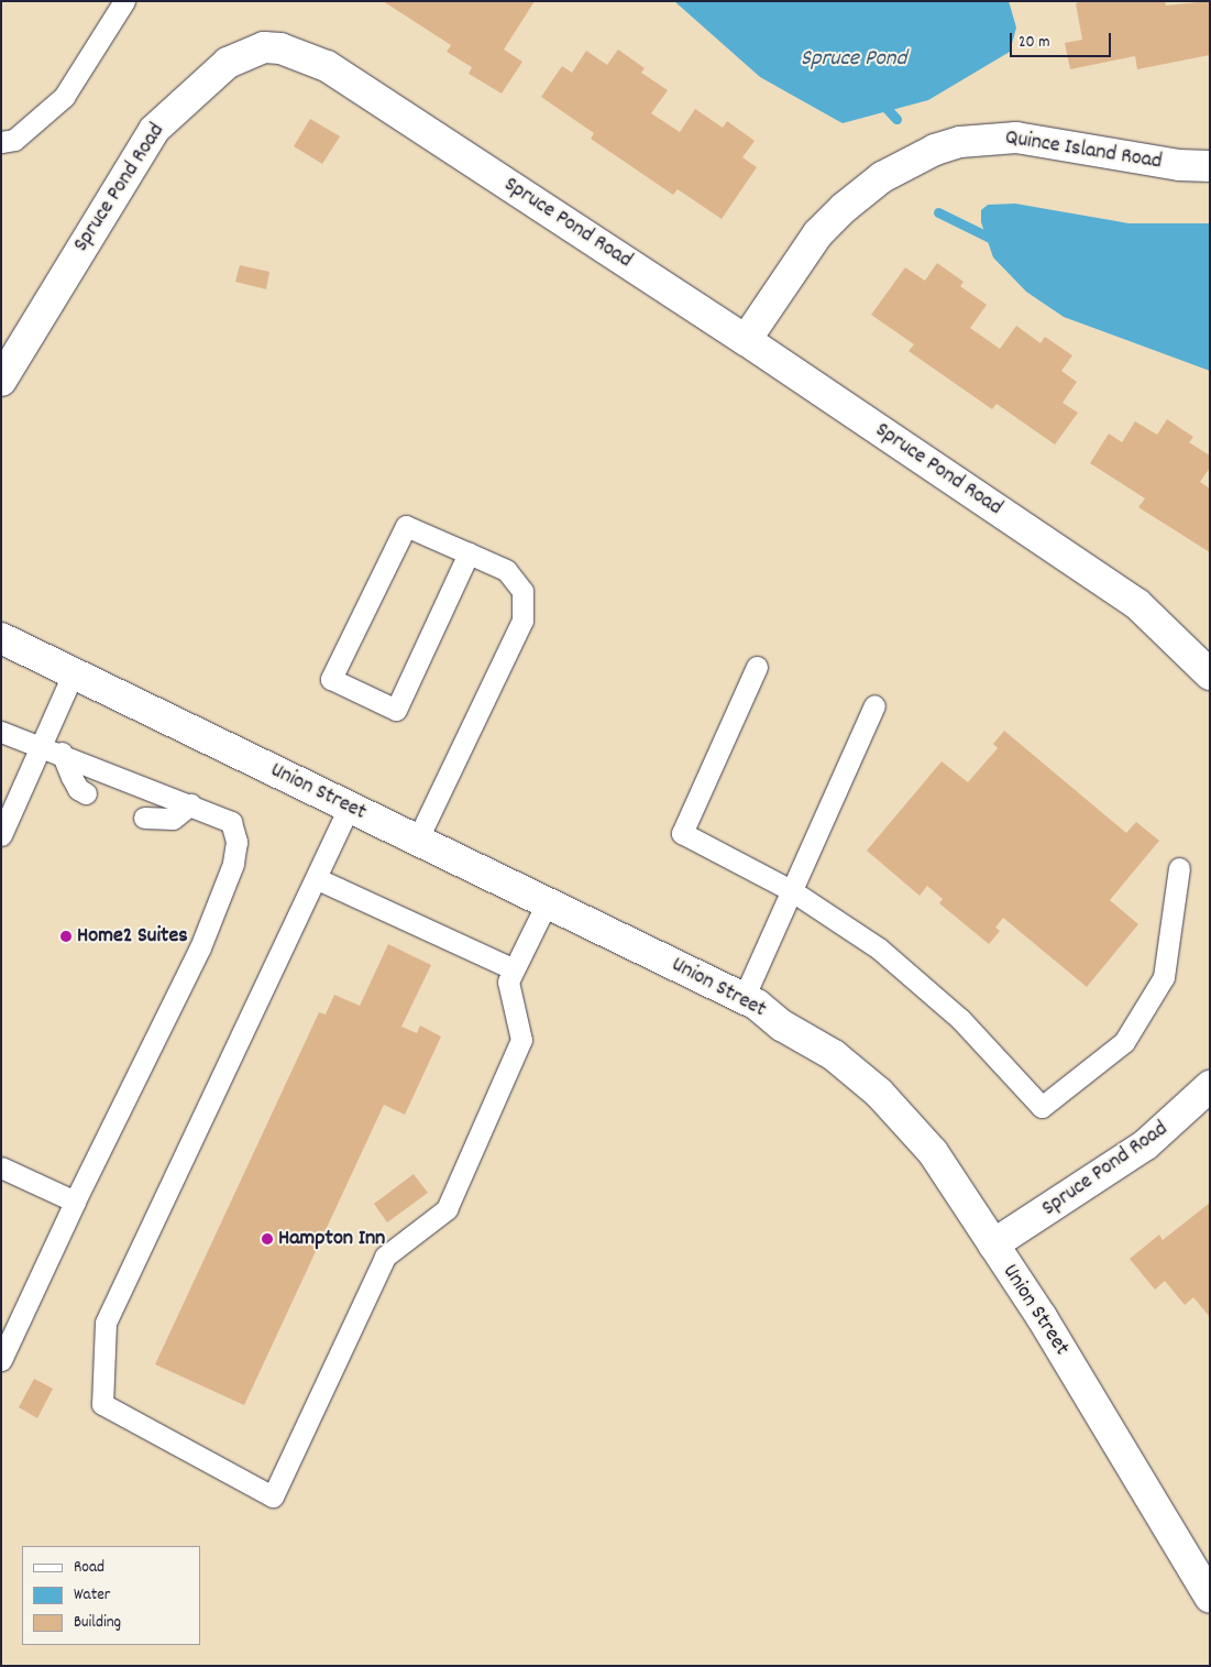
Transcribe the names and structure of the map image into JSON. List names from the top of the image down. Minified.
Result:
{"streets":{"street":["Quince Island Road","Spruce Pond Road","Union Street"]},"crossings":[["Quince Island Road","Spruce Pond Road"],["Spruce Pond Road","Union Street"]],"water":["Spruce Pond"],"places":["Home2 Suites","Hampton Inn"],"legend":["Road","Water","Building"],"scale_bar":"20 m"}
